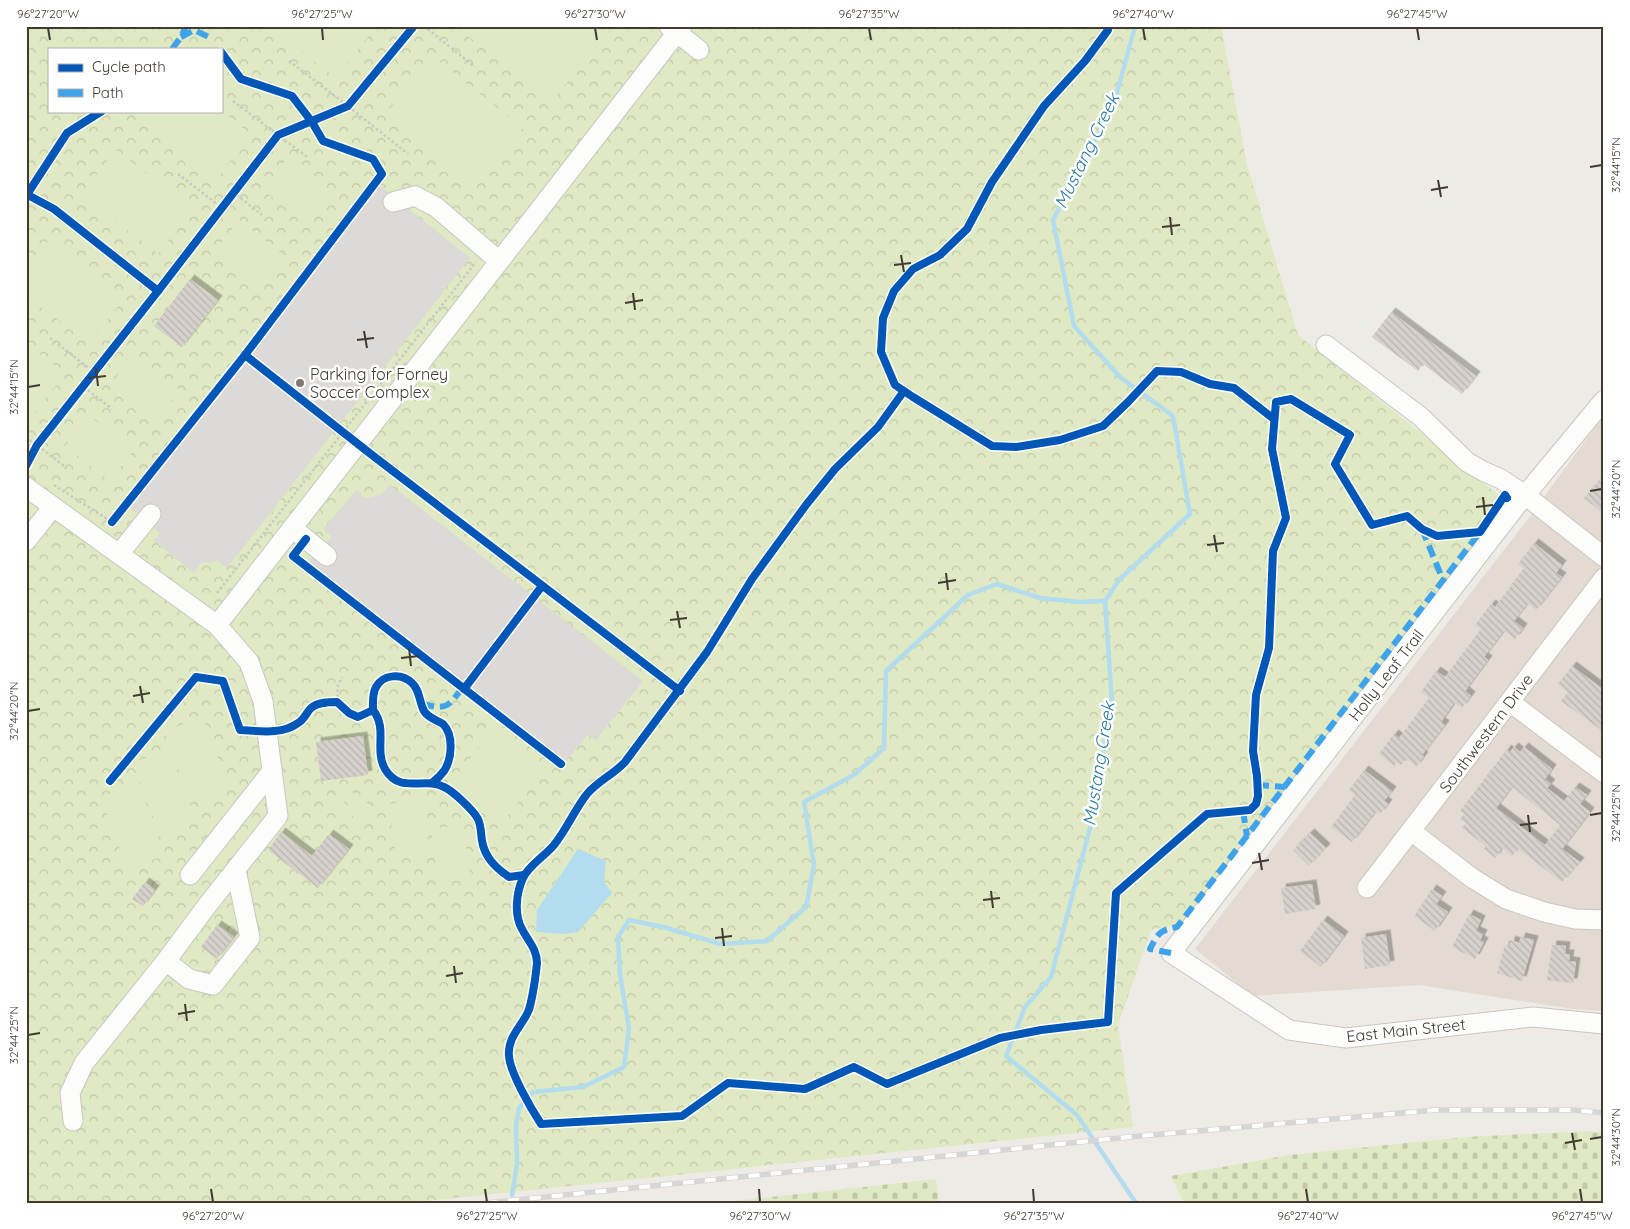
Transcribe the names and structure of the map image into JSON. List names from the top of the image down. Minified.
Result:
{"streets":{"street":["Holly Leaf Trail","Southwestern Drive","East Main Street"]},"crossings":[["Holly Leaf Trail","East Main Street"]],"water":["Mustang Creek"],"places":["Parking for Forney Soccer Complex"],"legend":["Cycle path","Path"],"coordinates":["96°27'20\"W","96°27'25\"W","96°27'30\"W","96°27'35\"W","96°27'40\"W","96°27'45\"W","32°44'15\"N","32°44'20\"N","32°44'25\"N","32°44'30\"N"]}
